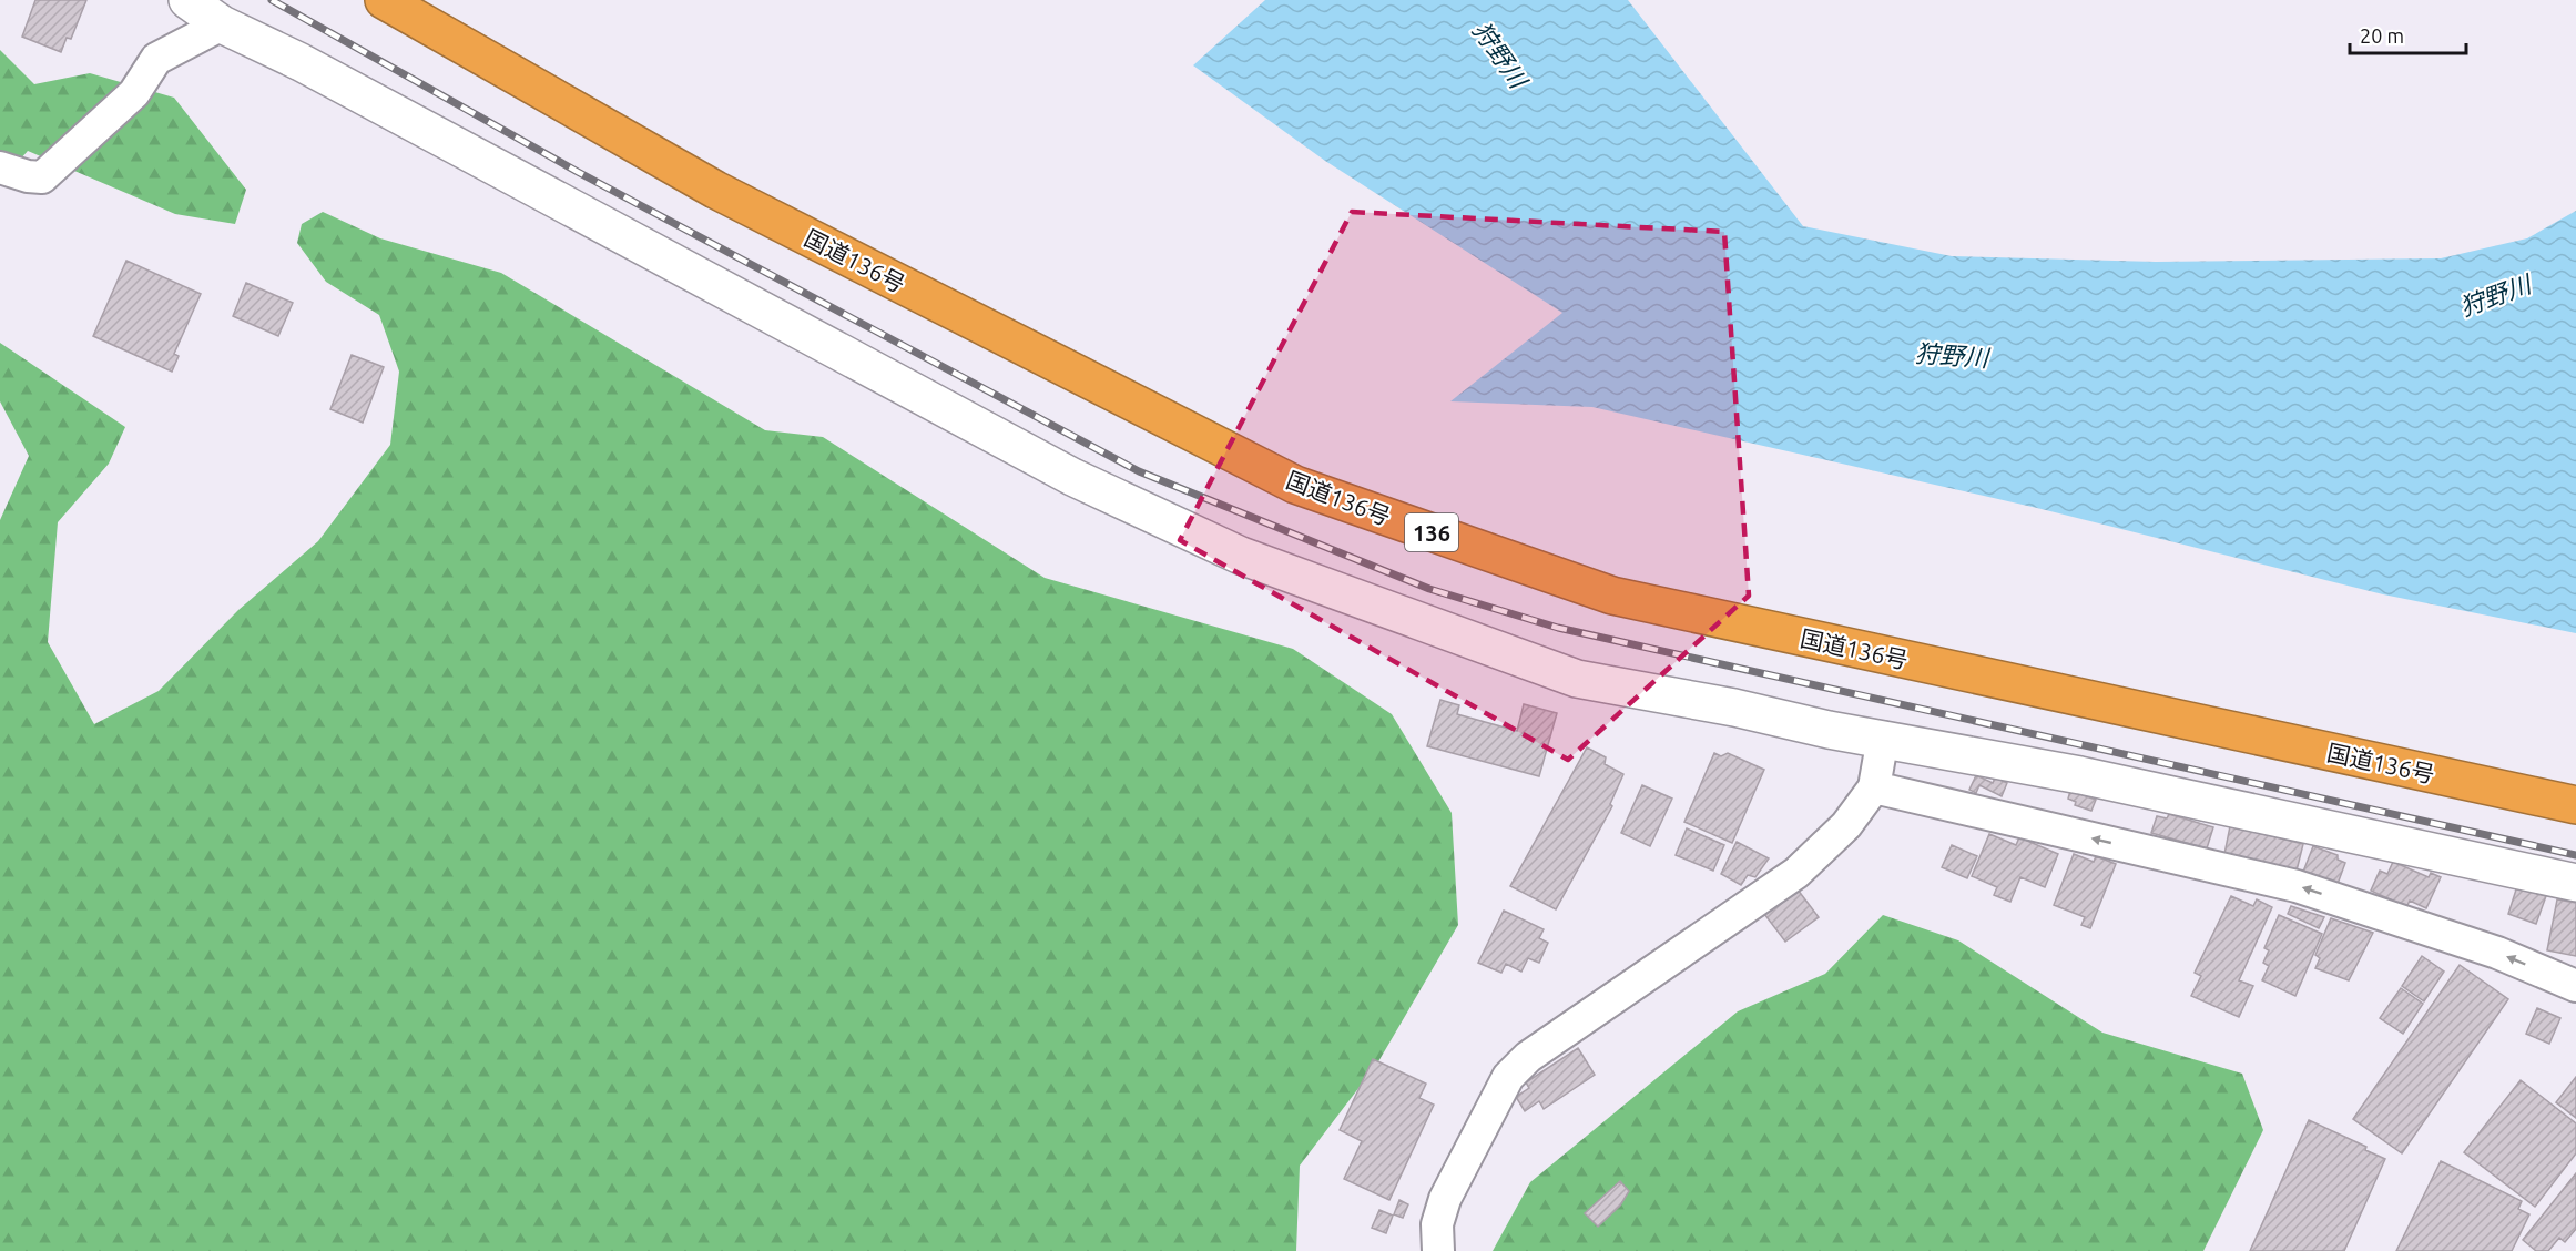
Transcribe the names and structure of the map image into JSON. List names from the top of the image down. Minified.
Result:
{"streets":{"highway":["国道136号","136"]},"water":["狩野川"],"scale_bar":"20 m"}
